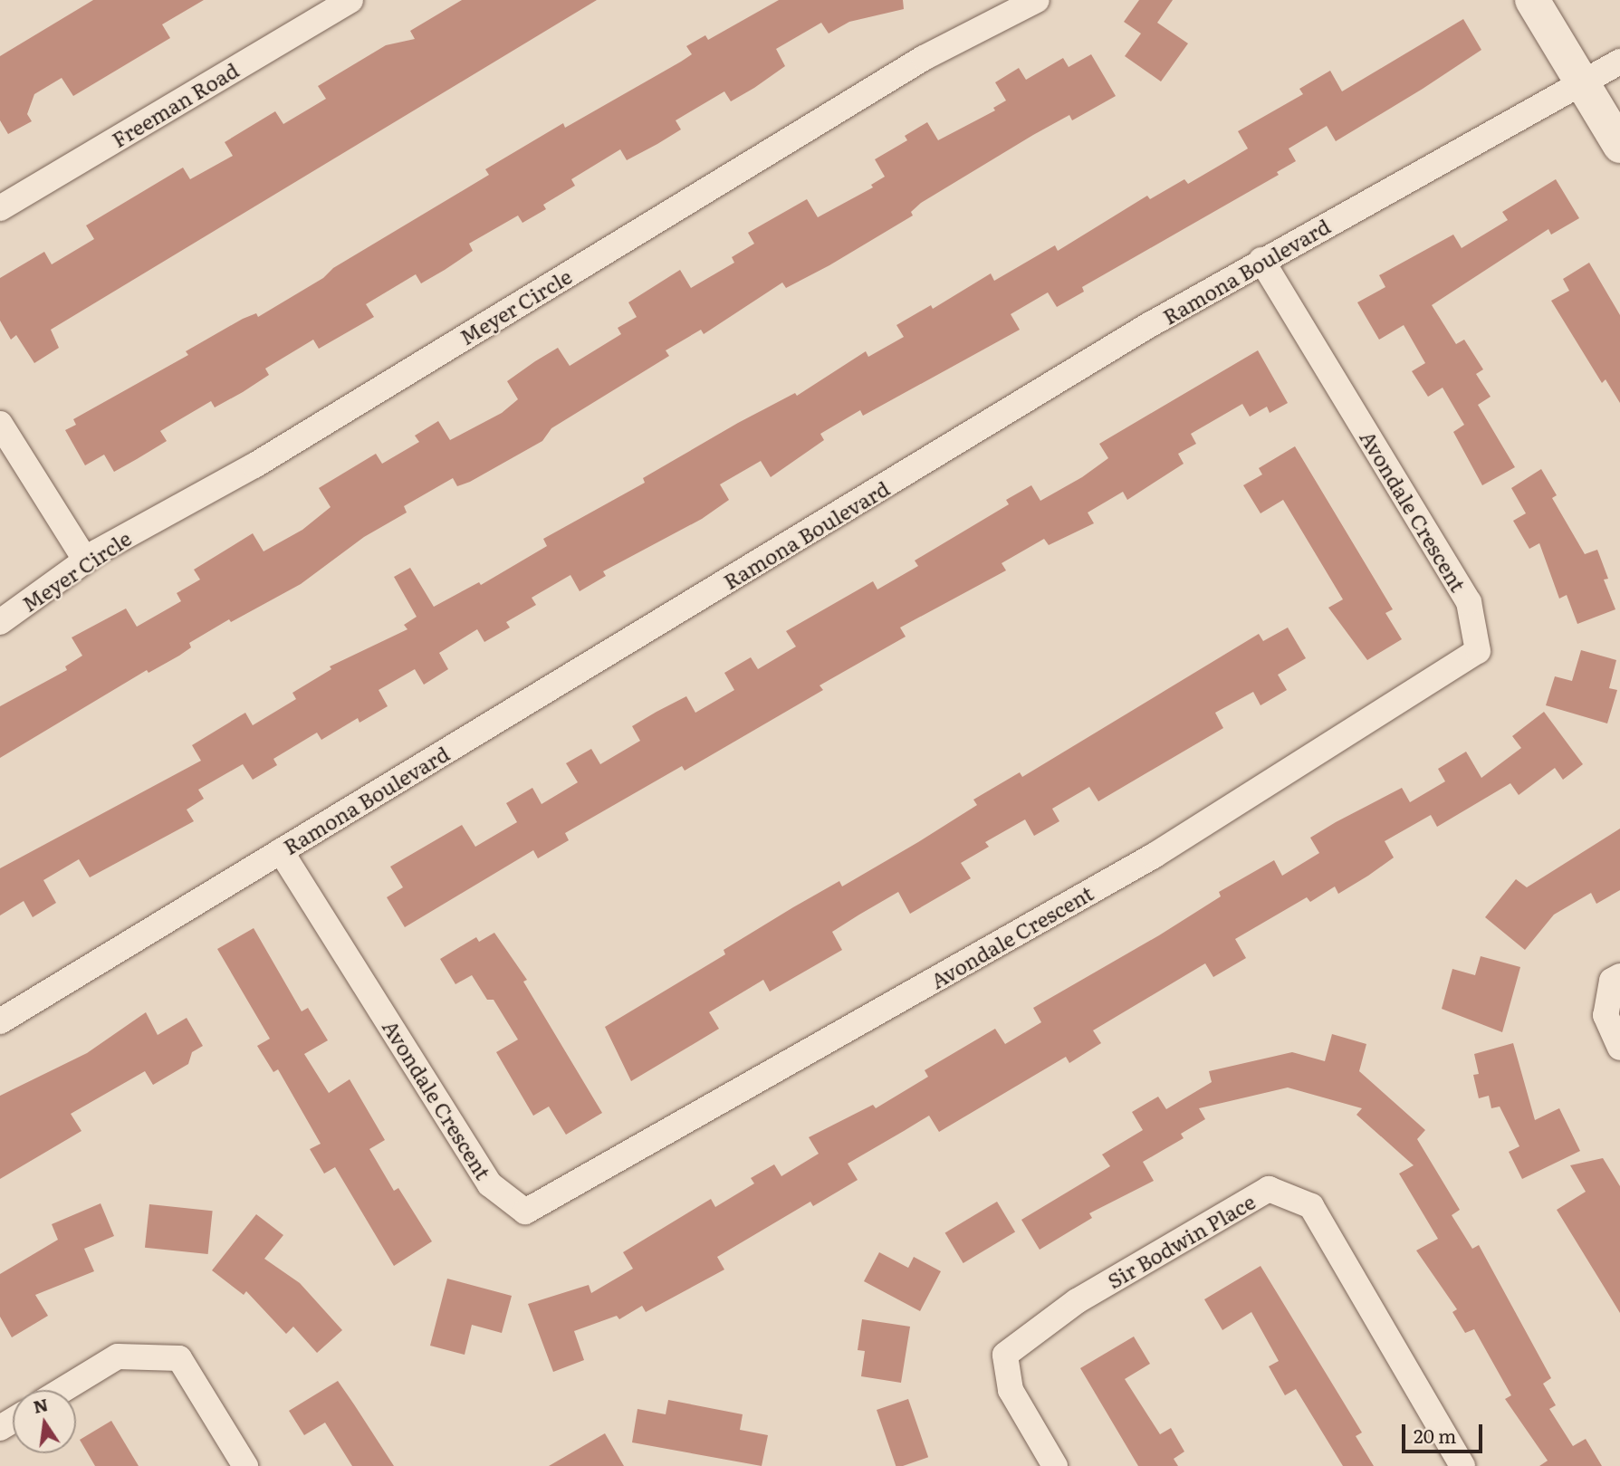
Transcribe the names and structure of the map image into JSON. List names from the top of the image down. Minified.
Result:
{"streets":{"street":["Freeman Road","Ramona Boulevard","Meyer Circle","Avondale Crescent","Sir Bodwin Place"]},"crossings":[["Ramona Boulevard","Avondale Crescent"]],"scale_bar":"20 m","north":"top"}
